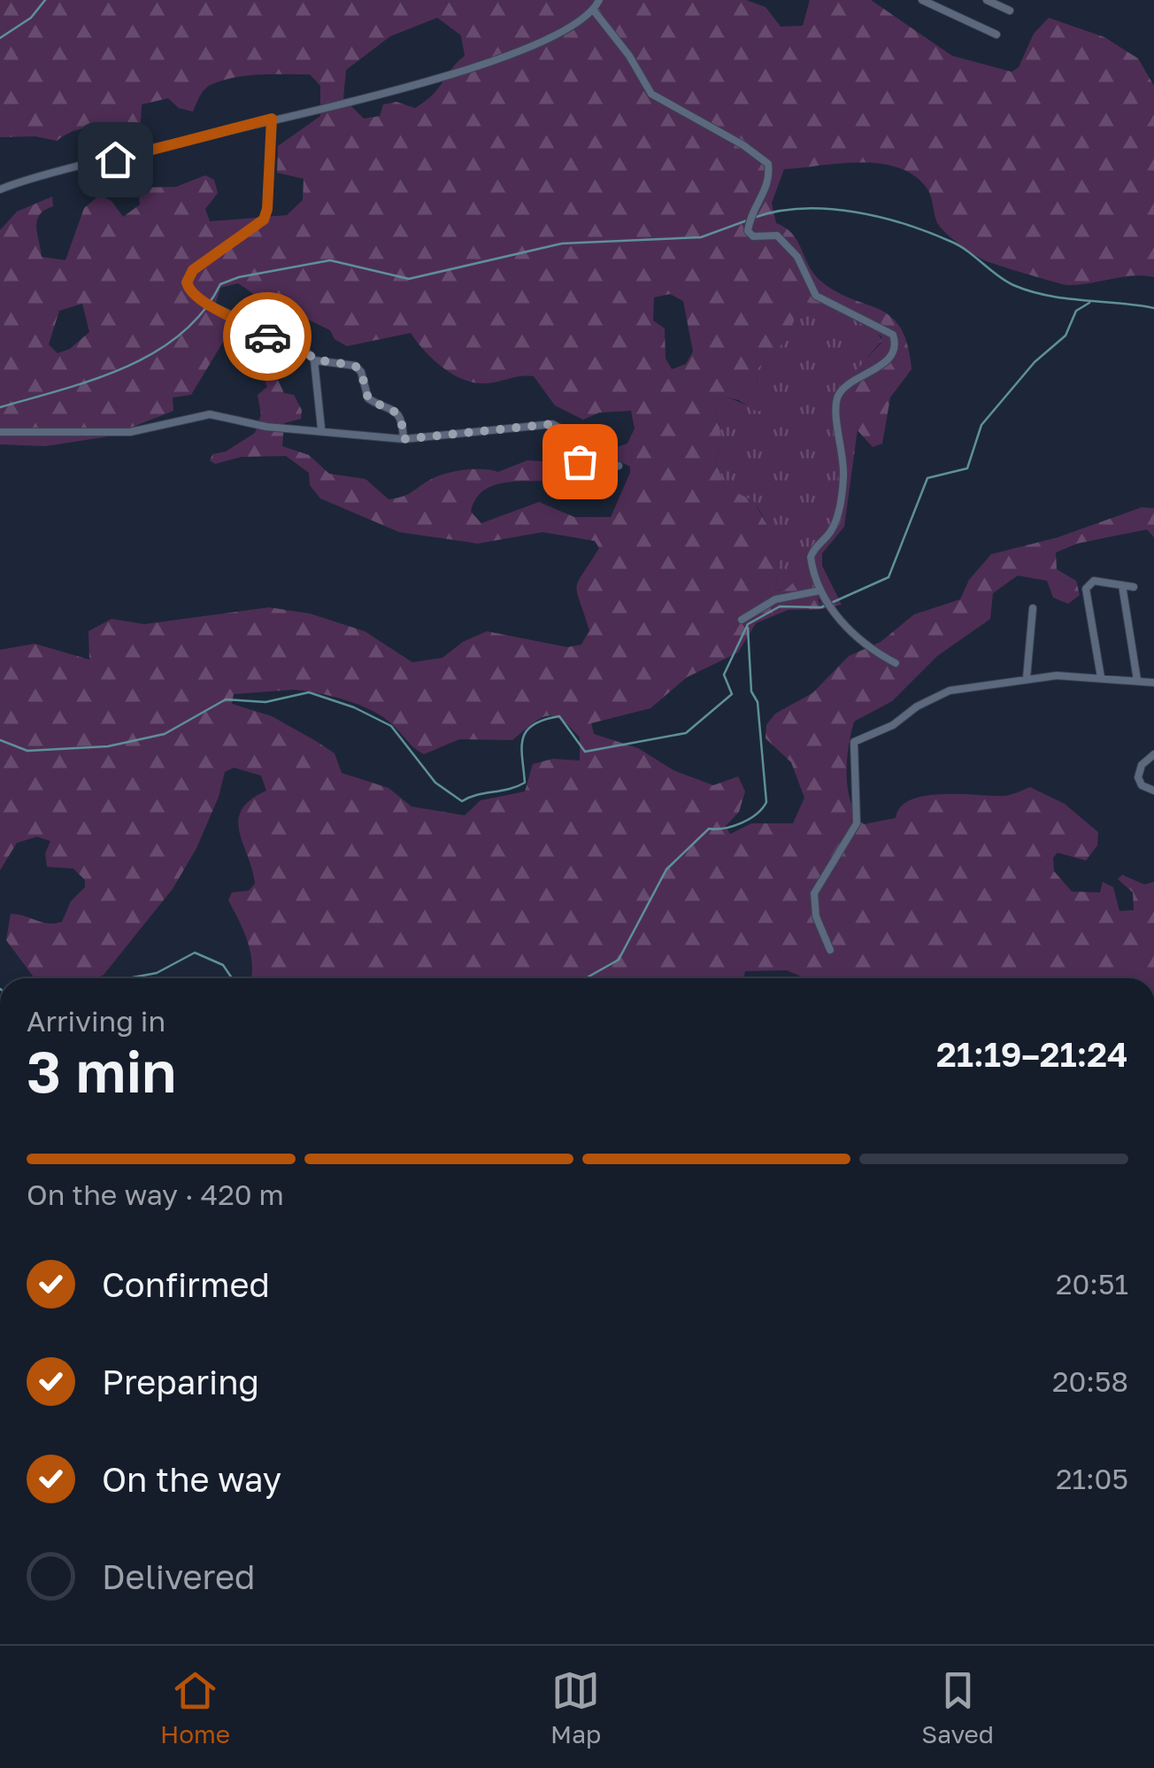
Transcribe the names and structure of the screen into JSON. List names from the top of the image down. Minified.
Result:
{"page":{"heading":["3 min","Arriving in","21:19–21:24"],"bar":"On the way · 420 m","list":[["Confirmed","20:51"],["Preparing","20:58"],["On the way","21:05"],"Delivered"],"tabs":["Home","Map","Saved"]}}
